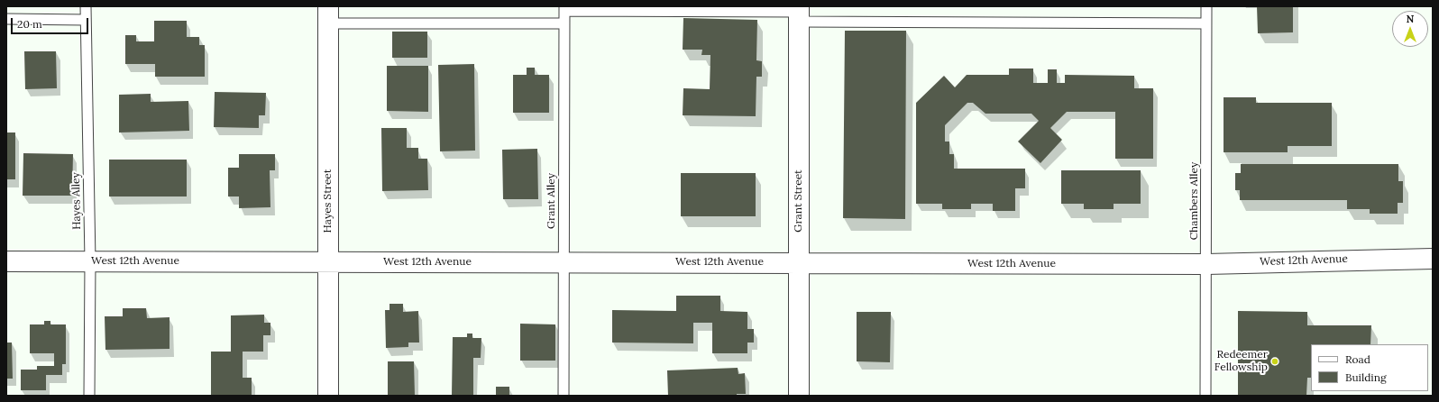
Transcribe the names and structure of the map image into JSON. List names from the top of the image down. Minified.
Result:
{"streets":{"street":["Hayes Street","Grant Street","West 12th Avenue"],"lane":["Hayes Alley","Grant Alley","Chambers Alley"]},"crossings":[["Hayes Alley","West 12th Avenue"],["Hayes Street","West 12th Avenue"],["Grant Alley","West 12th Avenue"],["Grant Street","West 12th Avenue"],["Chambers Alley","West 12th Avenue"]],"places":["Redeemer Fellowship"],"legend":["Road","Building"],"scale_bar":"20 m","north":"top"}
